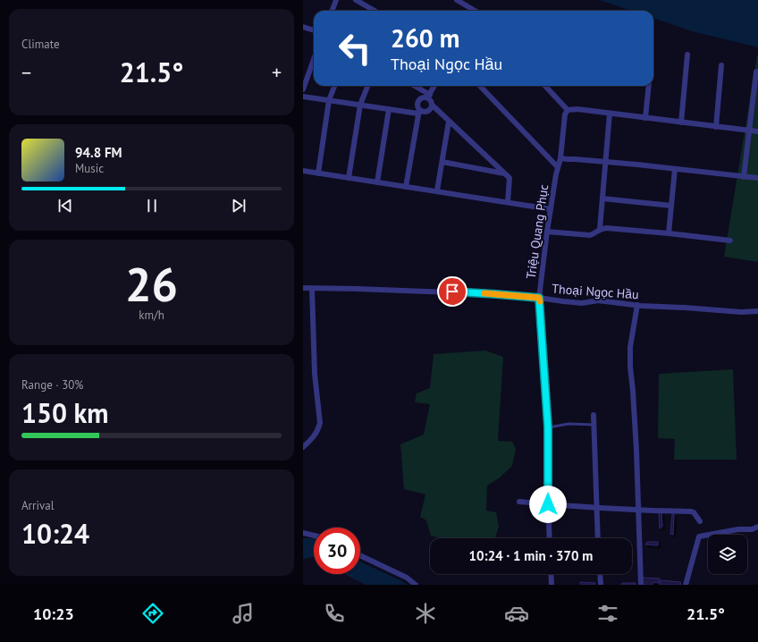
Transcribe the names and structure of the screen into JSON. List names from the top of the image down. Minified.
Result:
{"streets":{"street":["Triệu Quang Phục","Thoại Ngọc Hầu"]},"crossings":[["Triệu Quang Phục","Thoại Ngọc Hầu"]],"page":{"tile":["Climate",["26","km/h"],["Range · 30%","150 km"],["Arrival","10:24"]],"turn":["260 m","Thoại Ngọc Hầu"],"heat":["−","21.5°","+"],"song":["94.8 FM","Music"],"limit":"30","trip":"10:24 · 1 min · 370 m","tabs":["10:23","21.5°"]}}
